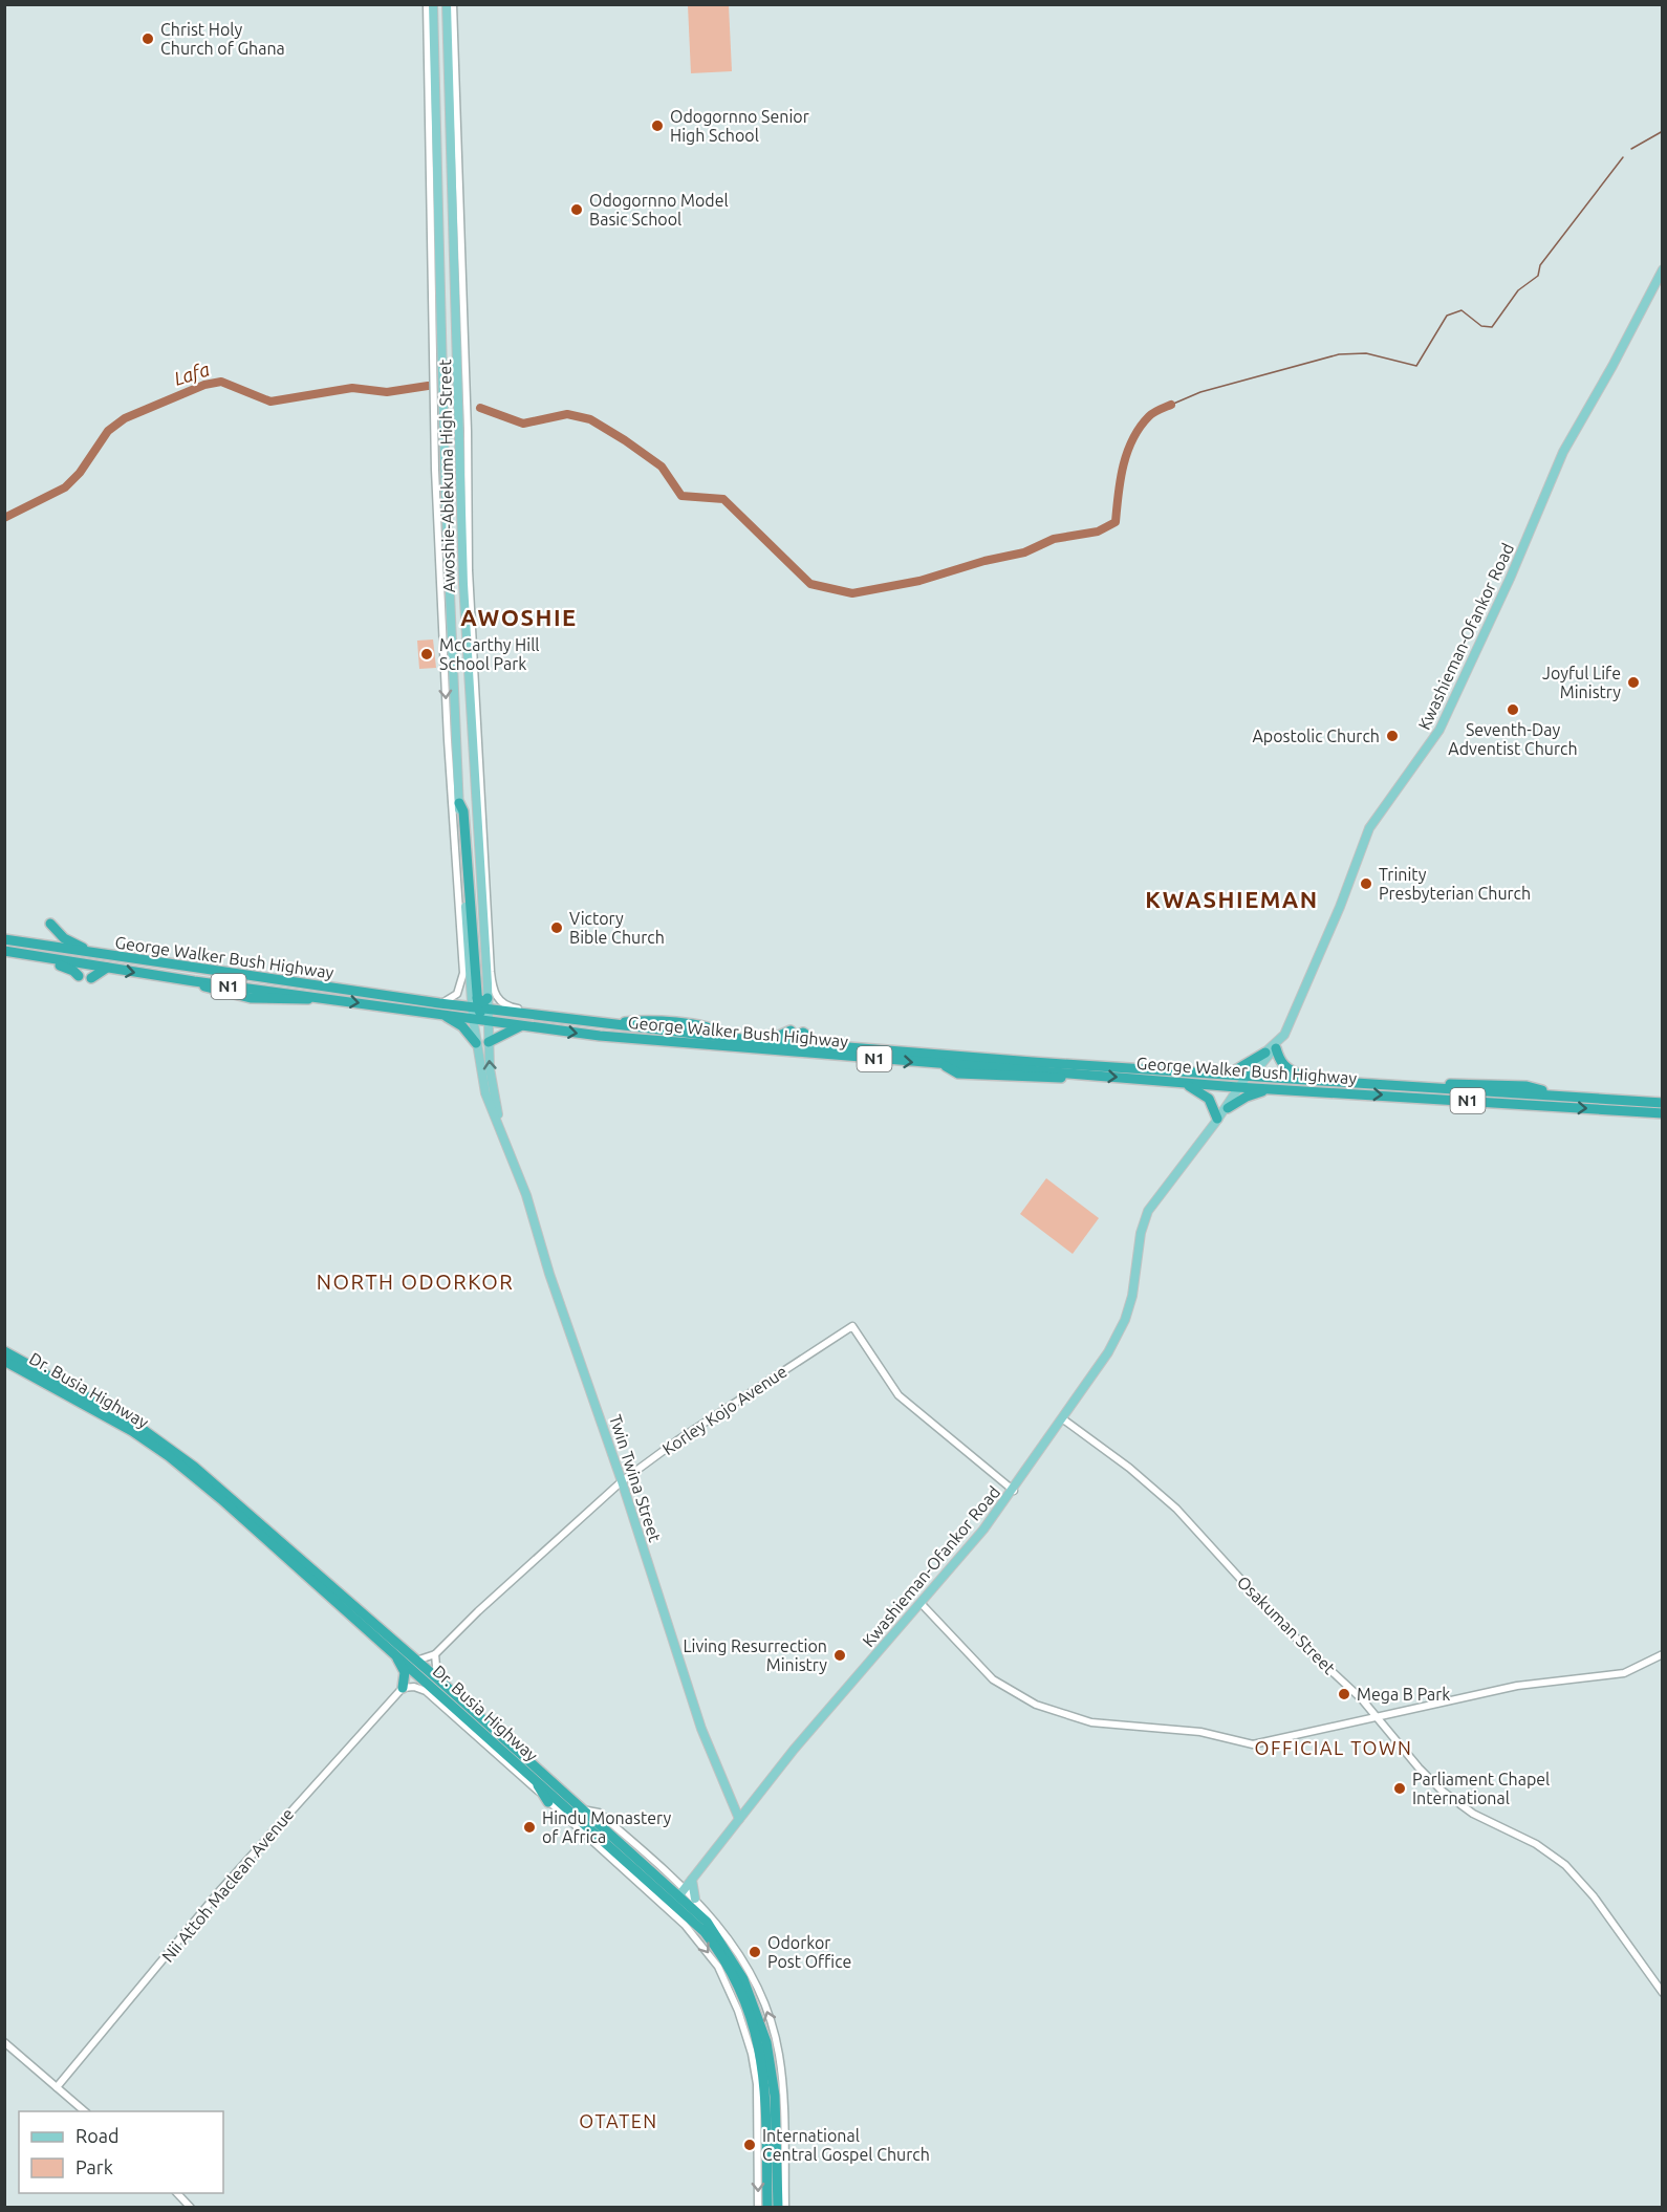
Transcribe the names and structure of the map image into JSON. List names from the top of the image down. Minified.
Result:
{"streets":{"highway":["George Walker Bush Highway","N1","Dr. Busia Highway"],"main road":["Awoshie-Ablekuma High Street","Kwashieman-Ofankor Road","Twin Twina Street"],"street":["Korley Kojo Avenue","Osakuman Street","Nii Attoh Maclean Avenue"]},"crossings":[["Awoshie-Ablekuma High Street","George Walker Bush Highway"],["Awoshie-Ablekuma High Street","Twin Twina Street"],["Kwashieman-Ofankor Road","George Walker Bush Highway"],["Kwashieman-Ofankor Road","Dr. Busia Highway"],["Kwashieman-Ofankor Road","Korley Kojo Avenue"],["Kwashieman-Ofankor Road","Twin Twina Street"],["Kwashieman-Ofankor Road","Osakuman Street"],["George Walker Bush Highway","Twin Twina Street"],["Dr. Busia Highway","Korley Kojo Avenue"],["Korley Kojo Avenue","Twin Twina Street"]],"one_way":["George Walker Bush Highway"],"districts":["AWOSHIE","KWASHIEMAN","NORTH ODORKOR","OFFICIAL TOWN","OTATEN"],"water":["Lafa"],"places":["Christ Holy Church of Ghana","Odogornno Senior High School","Odogornno Model Basic School","McCarthy Hill School Park","Joyful Life Ministry","Seventh-Day Adventist Church","Apostolic Church","Trinity Presbyterian Church","Victory Bible Church","Living Resurrection Ministry","Mega B Park","Parliament Chapel International","Hindu Monastery of Africa","Odorkor Post Office","International Central Gospel Church"],"legend":["Road","Park"]}
